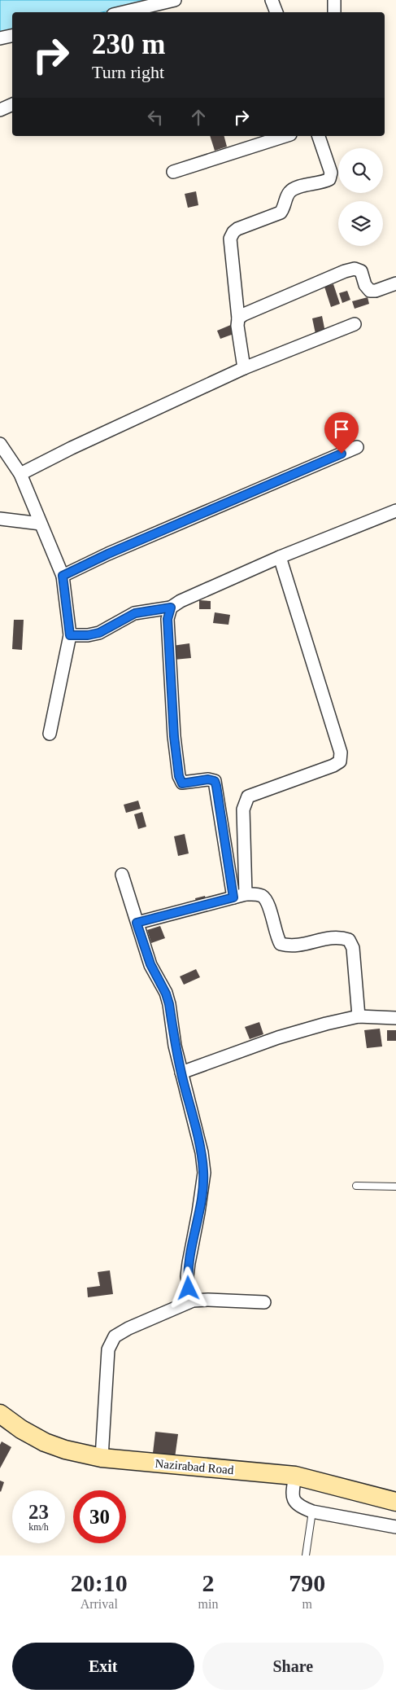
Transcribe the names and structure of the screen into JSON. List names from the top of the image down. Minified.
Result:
{"streets":{"main road":["Nazirabad Road"]},"page":{"turn":["230 m","Turn right"],"speed":"23 km/h","limit":"30","eta":["20:10","Arrival","2","min","790","m"],"buttons":["Exit","Share"]}}
